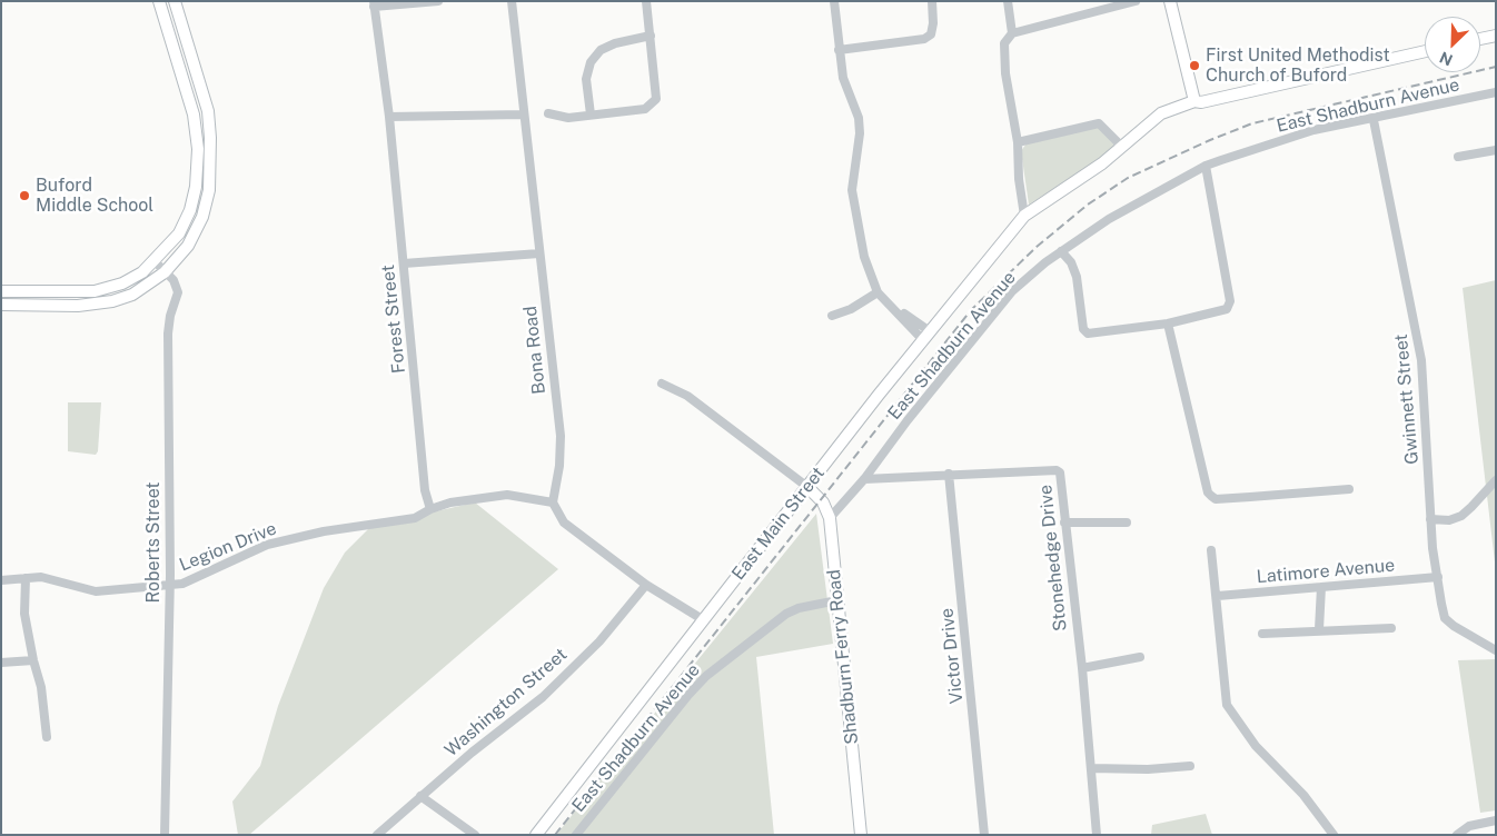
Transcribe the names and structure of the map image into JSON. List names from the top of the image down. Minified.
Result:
{"streets":{"street":["East Shadburn Avenue","Forest Street","Bona Road","Gwinnett Street","East Main Street","Roberts Street","Legion Drive","Stonehedge Drive","Latimore Avenue","Victor Drive","Shadburn Ferry Road","Washington Street"]},"crossings":[["East Shadburn Avenue","Gwinnett Street"],["East Shadburn Avenue","Stonehedge Drive"],["East Shadburn Avenue","Shadburn Ferry Road"],["Forest Street","Legion Drive"],["Gwinnett Street","Latimore Avenue"],["East Main Street","Shadburn Ferry Road"],["Roberts Street","Legion Drive"],["Stonehedge Drive","Victor Drive"]],"places":["First United Methodist Church of Buford","Buford Middle School"],"north":"bottom left"}
